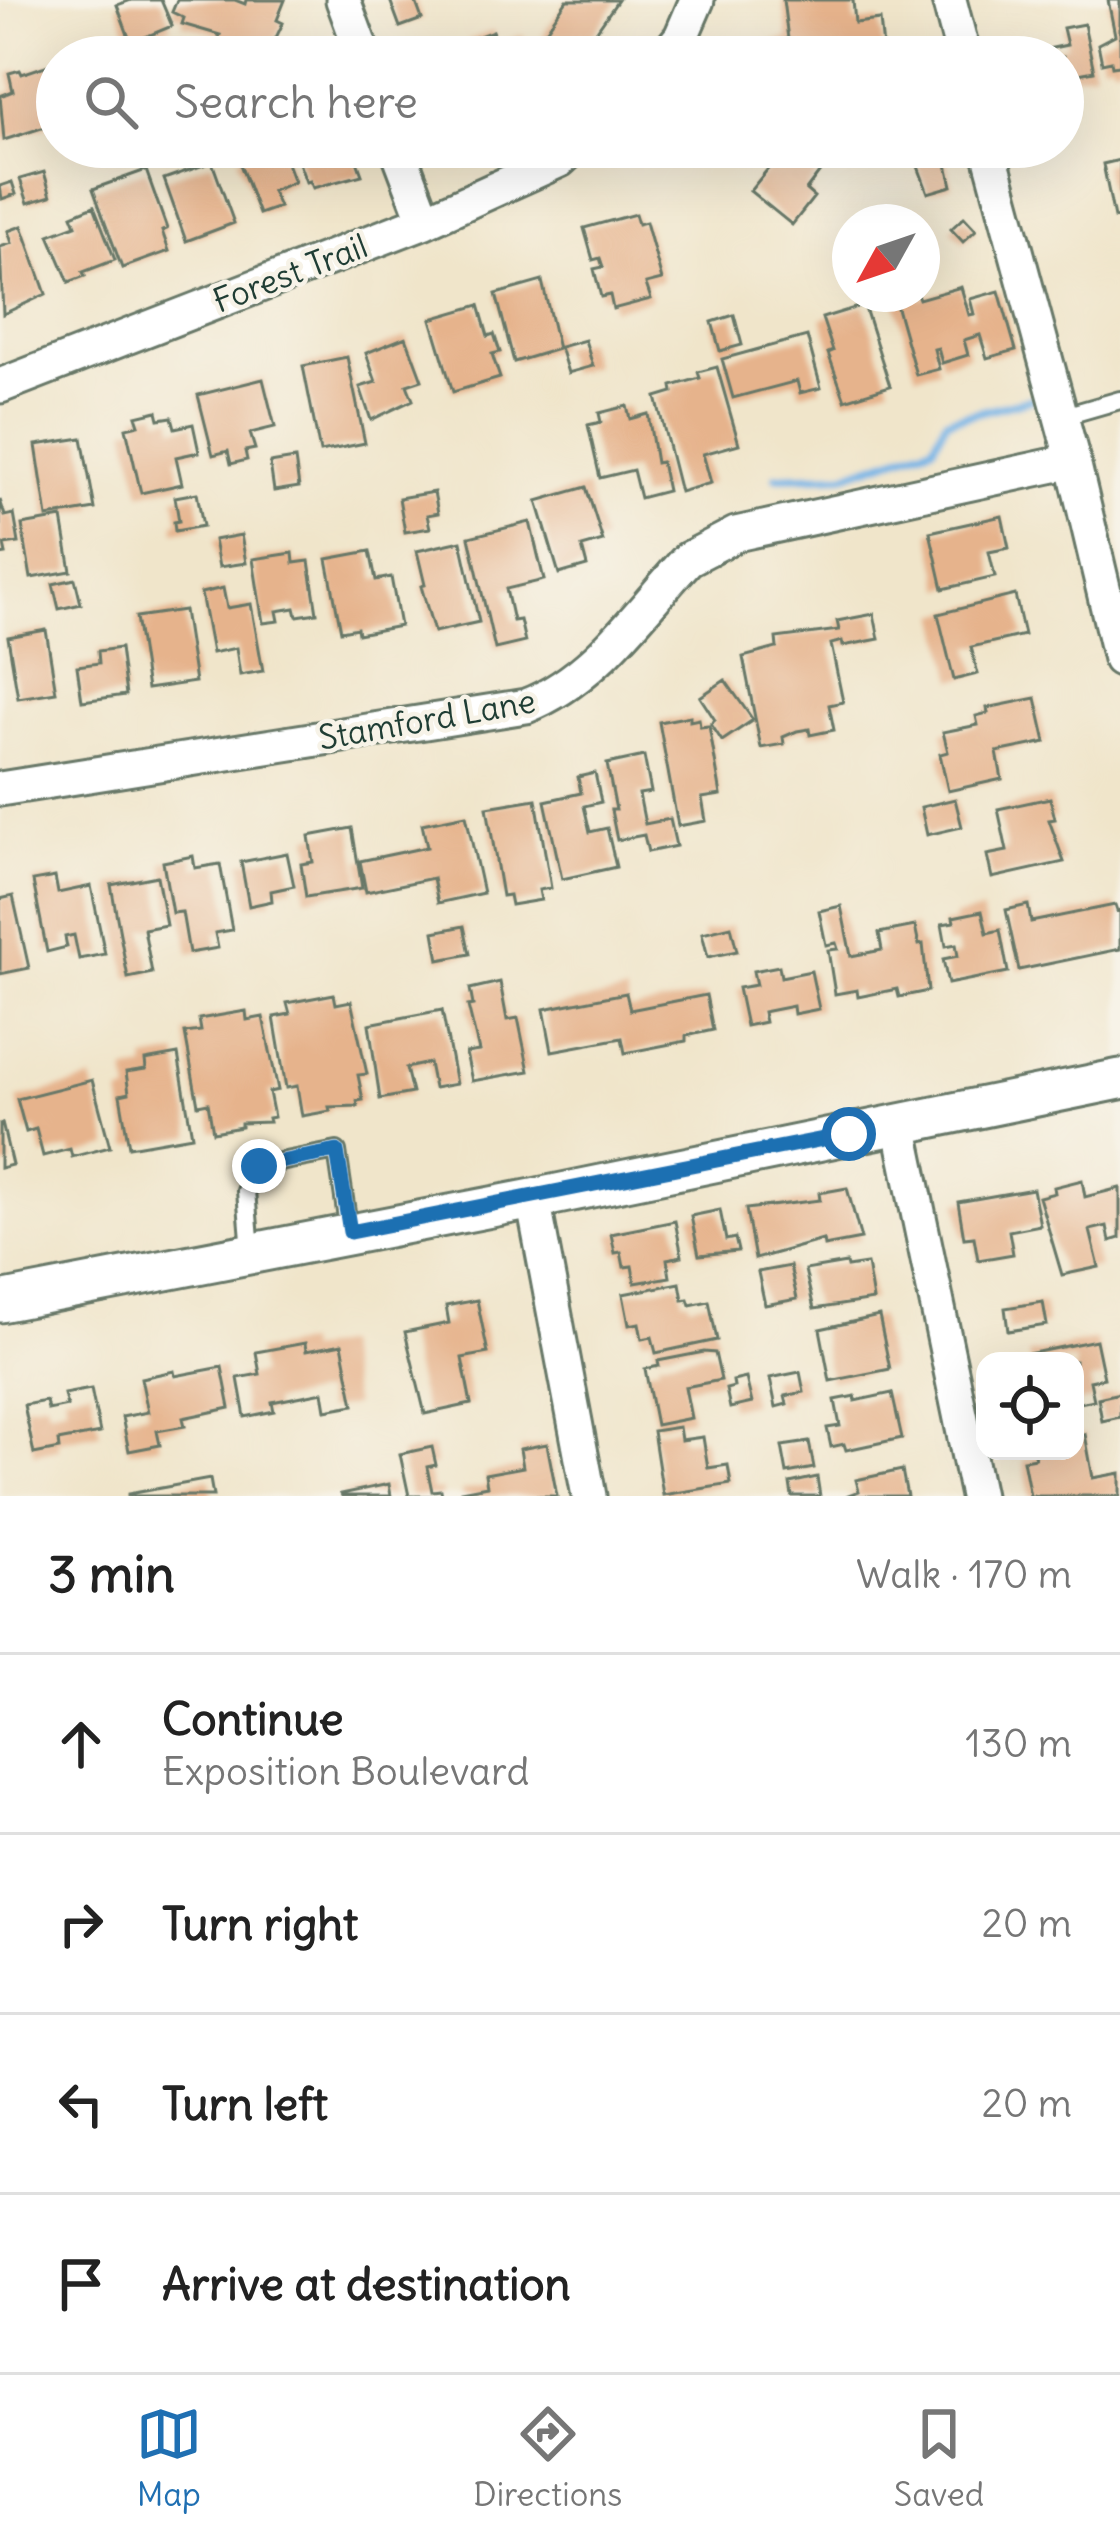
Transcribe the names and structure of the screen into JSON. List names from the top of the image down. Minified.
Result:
{"streets":{"street":["Forest Trail","Stamford Lane"]},"north":"bottom left","page":{"search":"Search here","heading":["3 min","Walk · 170 m"],"list":[["Continue","Exposition Boulevard","130 m"],["Turn right","20 m"],["Turn left","20 m"],"Arrive at destination"],"nav":["Map","Directions","Saved"]}}
